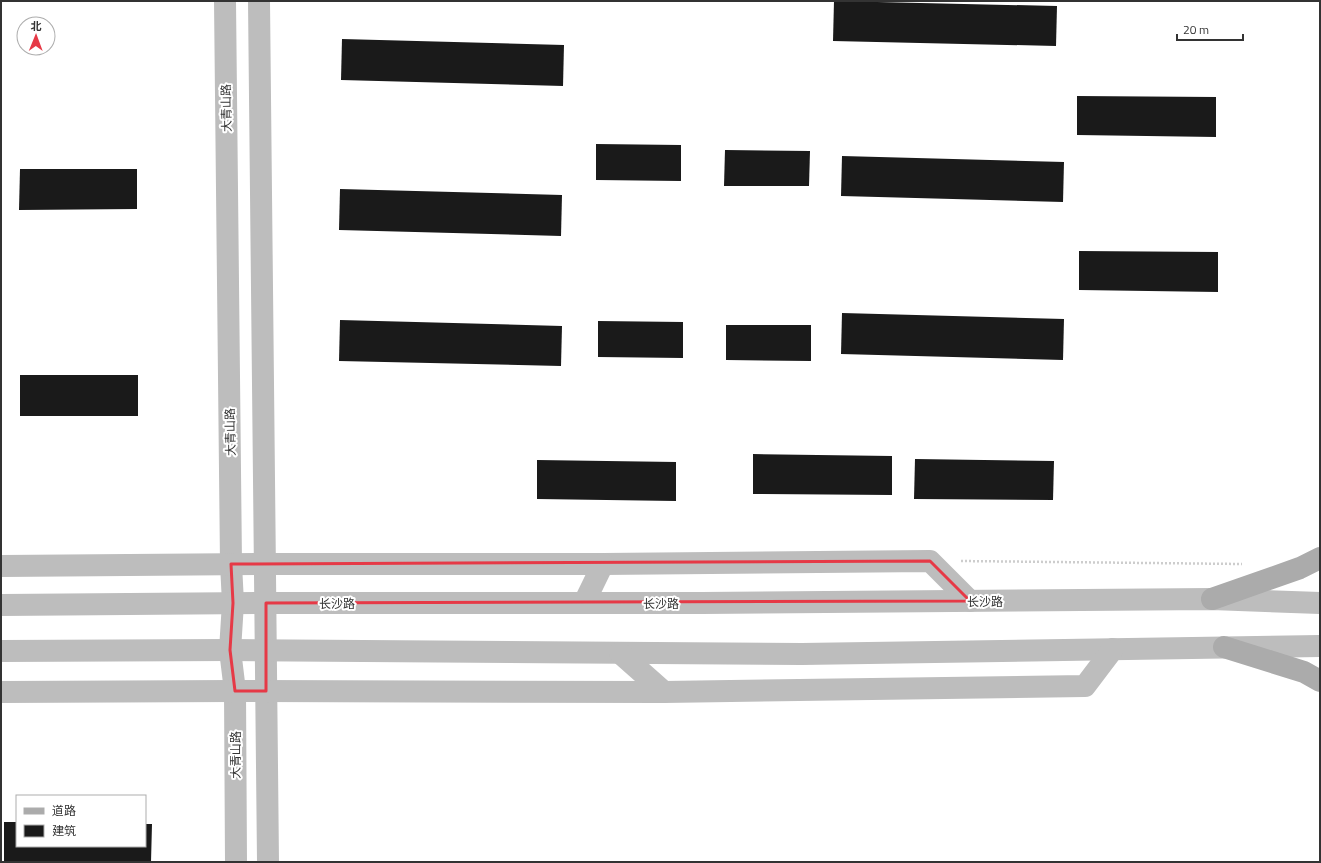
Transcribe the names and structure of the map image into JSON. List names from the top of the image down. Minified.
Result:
{"streets":{"street":["大青山路","长沙路"]},"crossings":[["大青山路","长沙路"]],"legend":["道路","建筑"],"scale_bar":"20 m","north":"top"}
